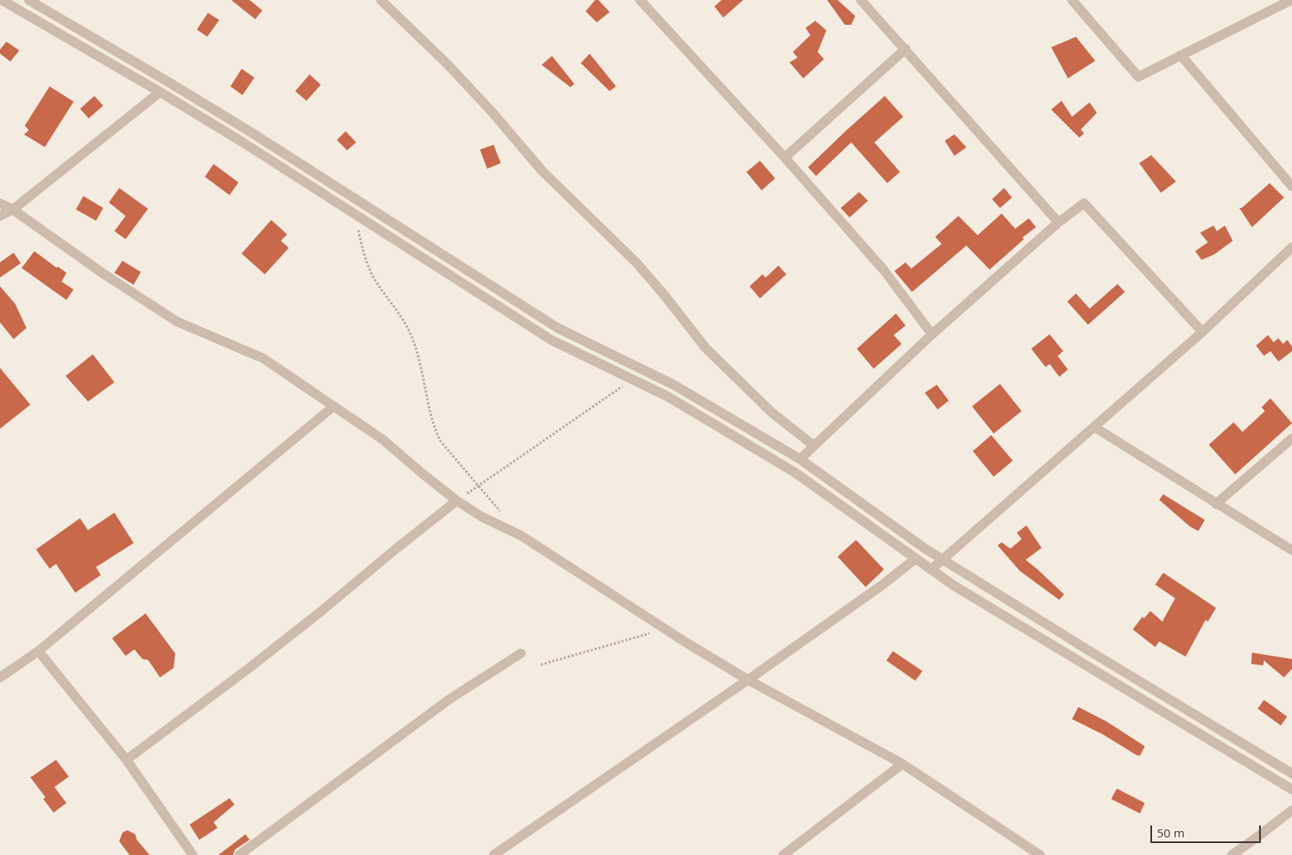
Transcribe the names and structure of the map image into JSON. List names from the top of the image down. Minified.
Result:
{"scale_bar":"50 m"}
